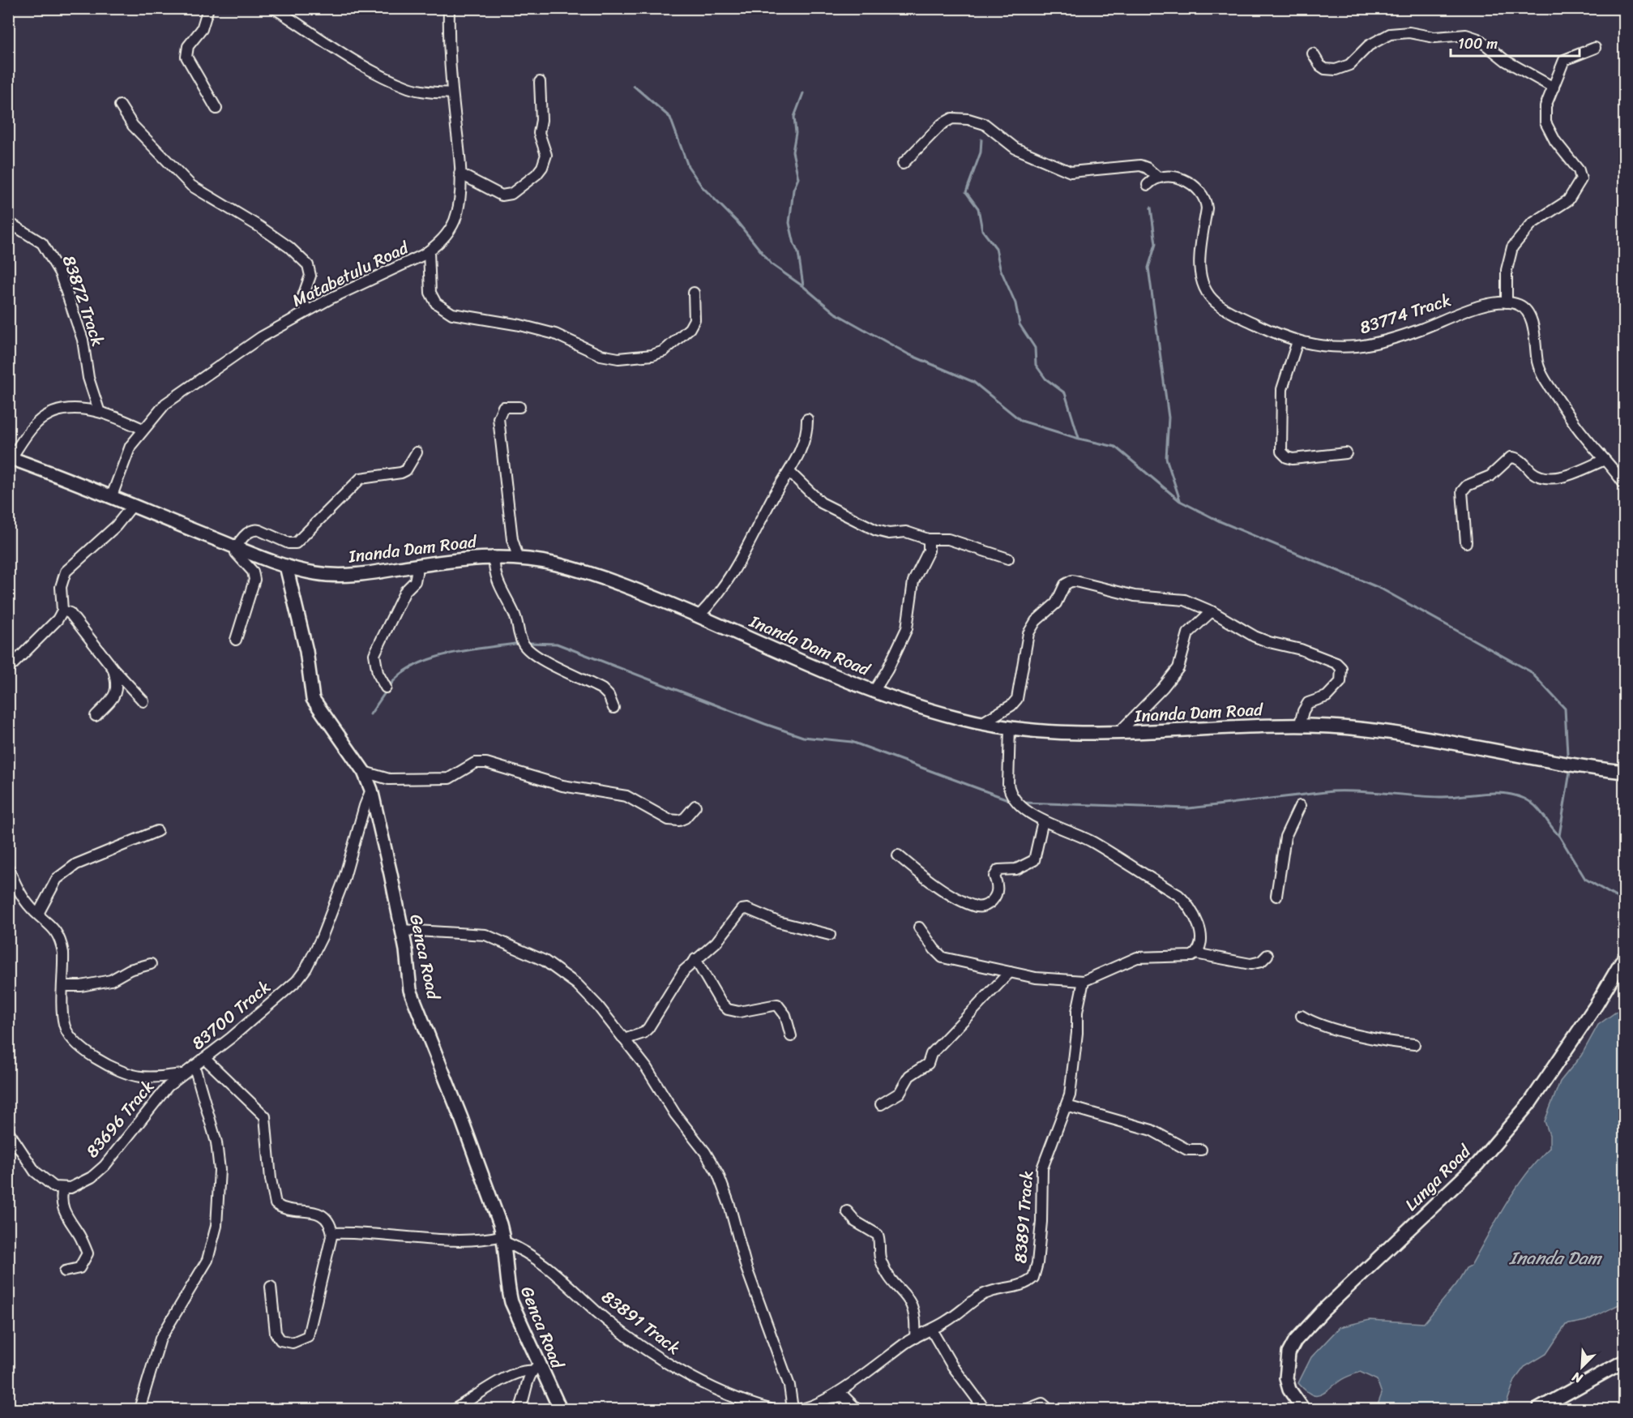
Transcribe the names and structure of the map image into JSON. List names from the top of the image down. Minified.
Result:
{"streets":{"street":["Matabetulu Road","83872 Track","83774 Track","Inanda Dam Road","Genca Road","83700 Track","83696 Track","Lunga Road","83891 Track"]},"crossings":[["Matabetulu Road","Inanda Dam Road"],["Inanda Dam Road","Genca Road"],["Genca Road","83700 Track"],["Genca Road","83891 Track"],["83700 Track","83696 Track"]],"water":["Inanda Dam"],"scale_bar":"100 m","north":"bottom left"}
